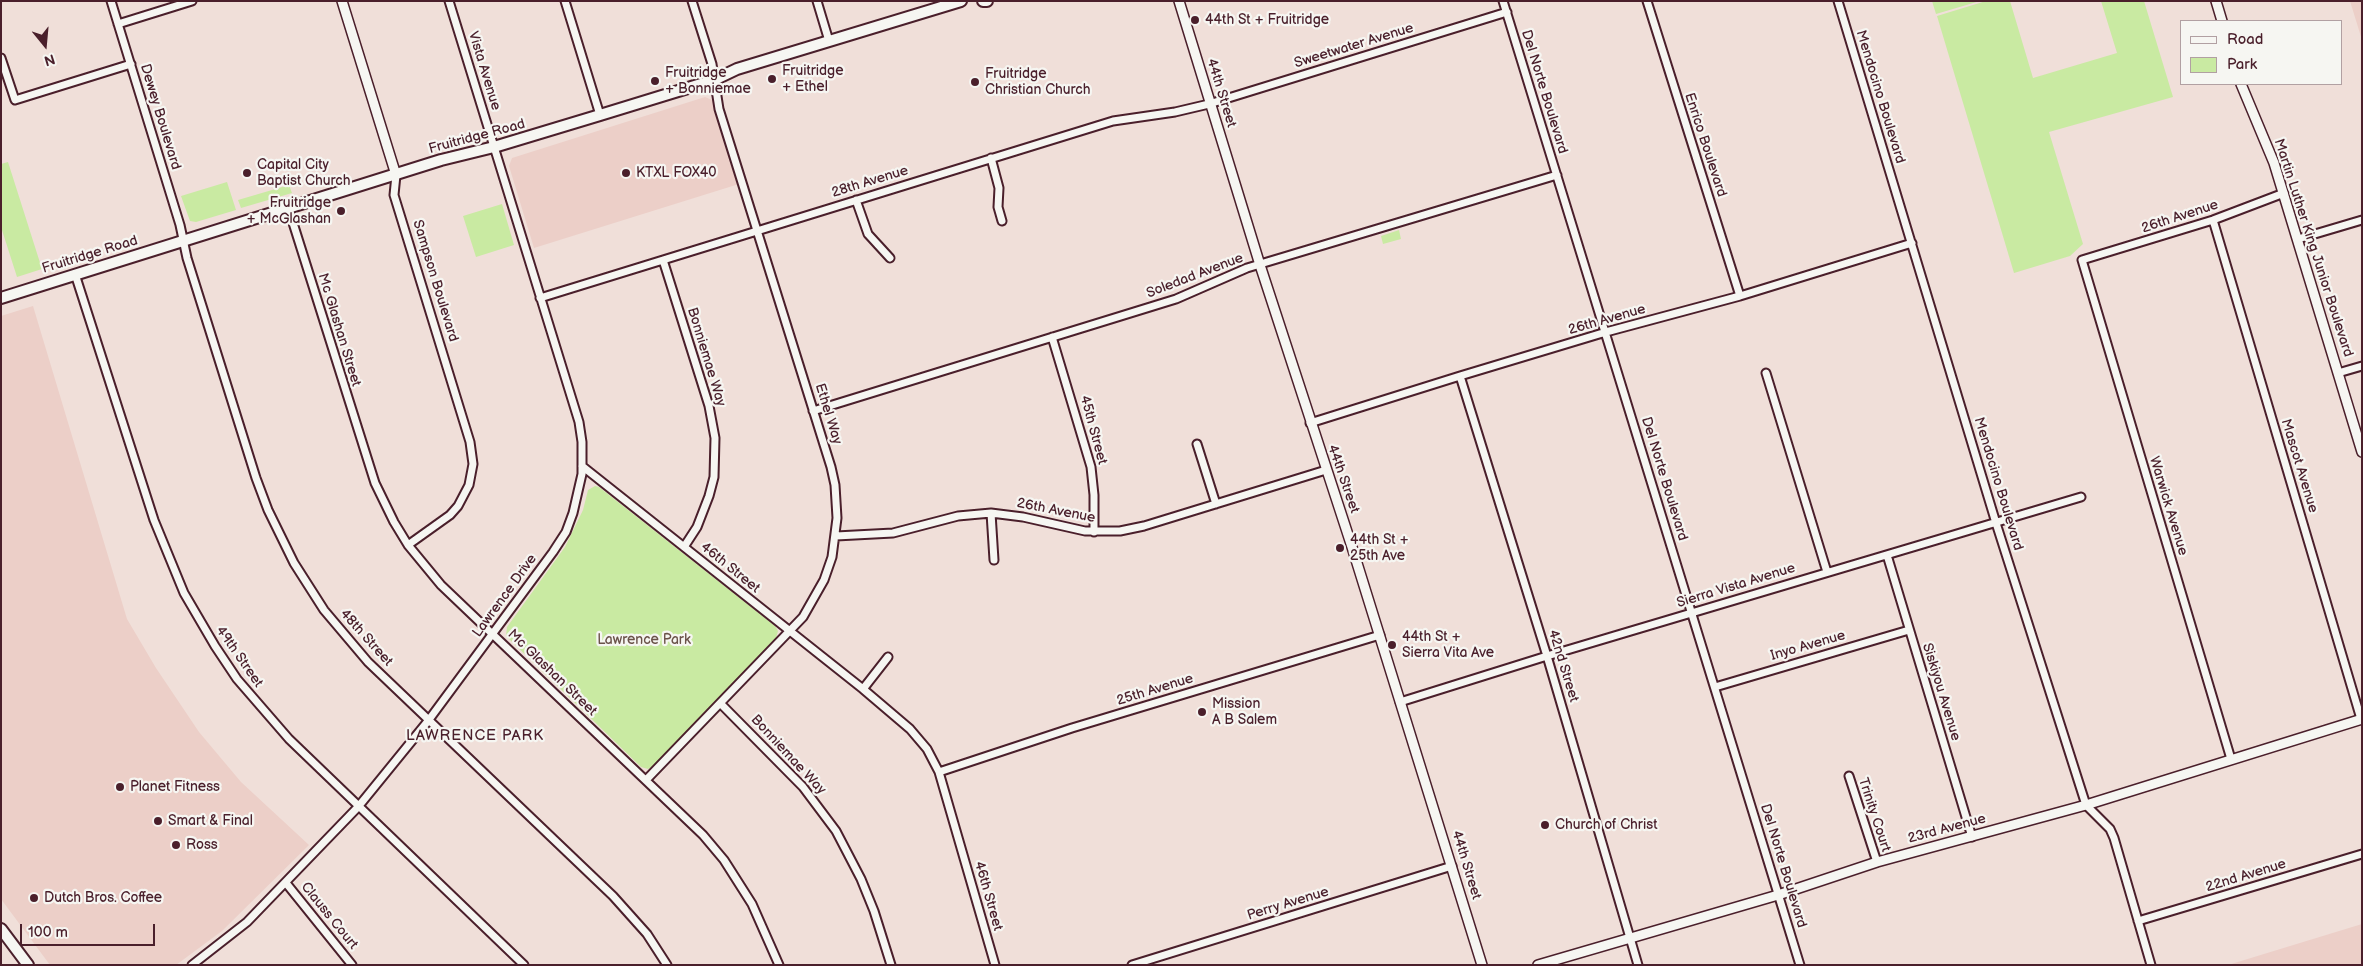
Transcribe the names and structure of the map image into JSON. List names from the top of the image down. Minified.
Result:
{"streets":{"main road":["Fruitridge Road"],"street":["Sweetwater Avenue","Vista Avenue","Del Norte Boulevard","44th Street","Mendocino Boulevard","Dewey Boulevard","Enrico Boulevard","28th Avenue","26th Avenue","Martin Luther King Junior Boulevard","Soledad Avenue","Sampson Boulevard","Mc Glashan Street","Bonniemae Way","Ethel Way","45th Street","Mascot Avenue","Warwick Avenue","46th Street","Sierra Vista Avenue","Lawrence Drive","48th Street","Inyo Avenue","49th Street","42nd Street","25th Avenue","Siskiyou Avenue","Trinity Court","23rd Avenue","22nd Avenue","Perry Avenue","Clauss Court"]},"crossings":[["Sweetwater Avenue","Del Norte Boulevard"],["Sweetwater Avenue","44th Street"],["Sweetwater Avenue","28th Avenue"],["Vista Avenue","Fruitridge Road"],["Vista Avenue","Lawrence Drive"],["Del Norte Boulevard","26th Avenue"],["Del Norte Boulevard","Soledad Avenue"],["Del Norte Boulevard","Sierra Vista Avenue"],["Del Norte Boulevard","Inyo Avenue"],["Del Norte Boulevard","23rd Avenue"],["44th Street","28th Avenue"],["44th Street","26th Avenue"],["44th Street","Soledad Avenue"],["44th Street","Sierra Vista Avenue"],["44th Street","25th Avenue"],["44th Street","Perry Avenue"],["Mendocino Boulevard","26th Avenue"],["Mendocino Boulevard","Sierra Vista Avenue"],["Mendocino Boulevard","23rd Avenue"],["Mendocino Boulevard","22nd Avenue"],["Dewey Boulevard","Fruitridge Road"],["Dewey Boulevard","48th Street"],["Fruitridge Road","Sampson Boulevard"],["Fruitridge Road","Mc Glashan Street"],["Fruitridge Road","Ethel Way"],["Fruitridge Road","Lawrence Drive"],["Fruitridge Road","48th Street"],["Fruitridge Road","49th Street"],["Enrico Boulevard","26th Avenue"],["28th Avenue","Bonniemae Way"],["28th Avenue","Ethel Way"],["28th Avenue","Lawrence Drive"],["26th Avenue","Martin Luther King Junior Boulevard"],["26th Avenue","Ethel Way"],["26th Avenue","45th Street"],["26th Avenue","Mascot Avenue"],["26th Avenue","Warwick Avenue"],["26th Avenue","42nd Street"],["Soledad Avenue","Ethel Way"],["Soledad Avenue","45th Street"],["Sampson Boulevard","Mc Glashan Street"],["Mc Glashan Street","Ethel Way"],["Mc Glashan Street","Lawrence Drive"],["Bonniemae Way","Ethel Way"],["Bonniemae Way","46th Street"],["Ethel Way","46th Street"],["Mascot Avenue","23rd Avenue"],["Warwick Avenue","23rd Avenue"],["46th Street","Lawrence Drive"],["46th Street","25th Avenue"],["Sierra Vista Avenue","42nd Street"],["Sierra Vista Avenue","Siskiyou Avenue"],["Lawrence Drive","48th Street"],["Lawrence Drive","49th Street"],["Lawrence Drive","Clauss Court"],["Inyo Avenue","Siskiyou Avenue"],["42nd Street","23rd Avenue"],["Siskiyou Avenue","23rd Avenue"],["Trinity Court","23rd Avenue"]],"districts":["LAWRENCE PARK"],"parks":["Lawrence Park"],"places":["44th St + Fruitridge","Fruitridge + Ethel","Fruitridge + Bonniemae","Fruitridge Christian Church","Capital City Baptist Church","KTXL FOX40","Fruitridge + McGlashan","44th St + 25th Ave","44th St + Sierra Vita Ave","Mission A B Salem","Planet Fitness","Smart & Final","Church of Christ","Ross","Dutch Bros. Coffee"],"legend":["Road","Park"],"scale_bar":"100 m","north":"bottom"}
